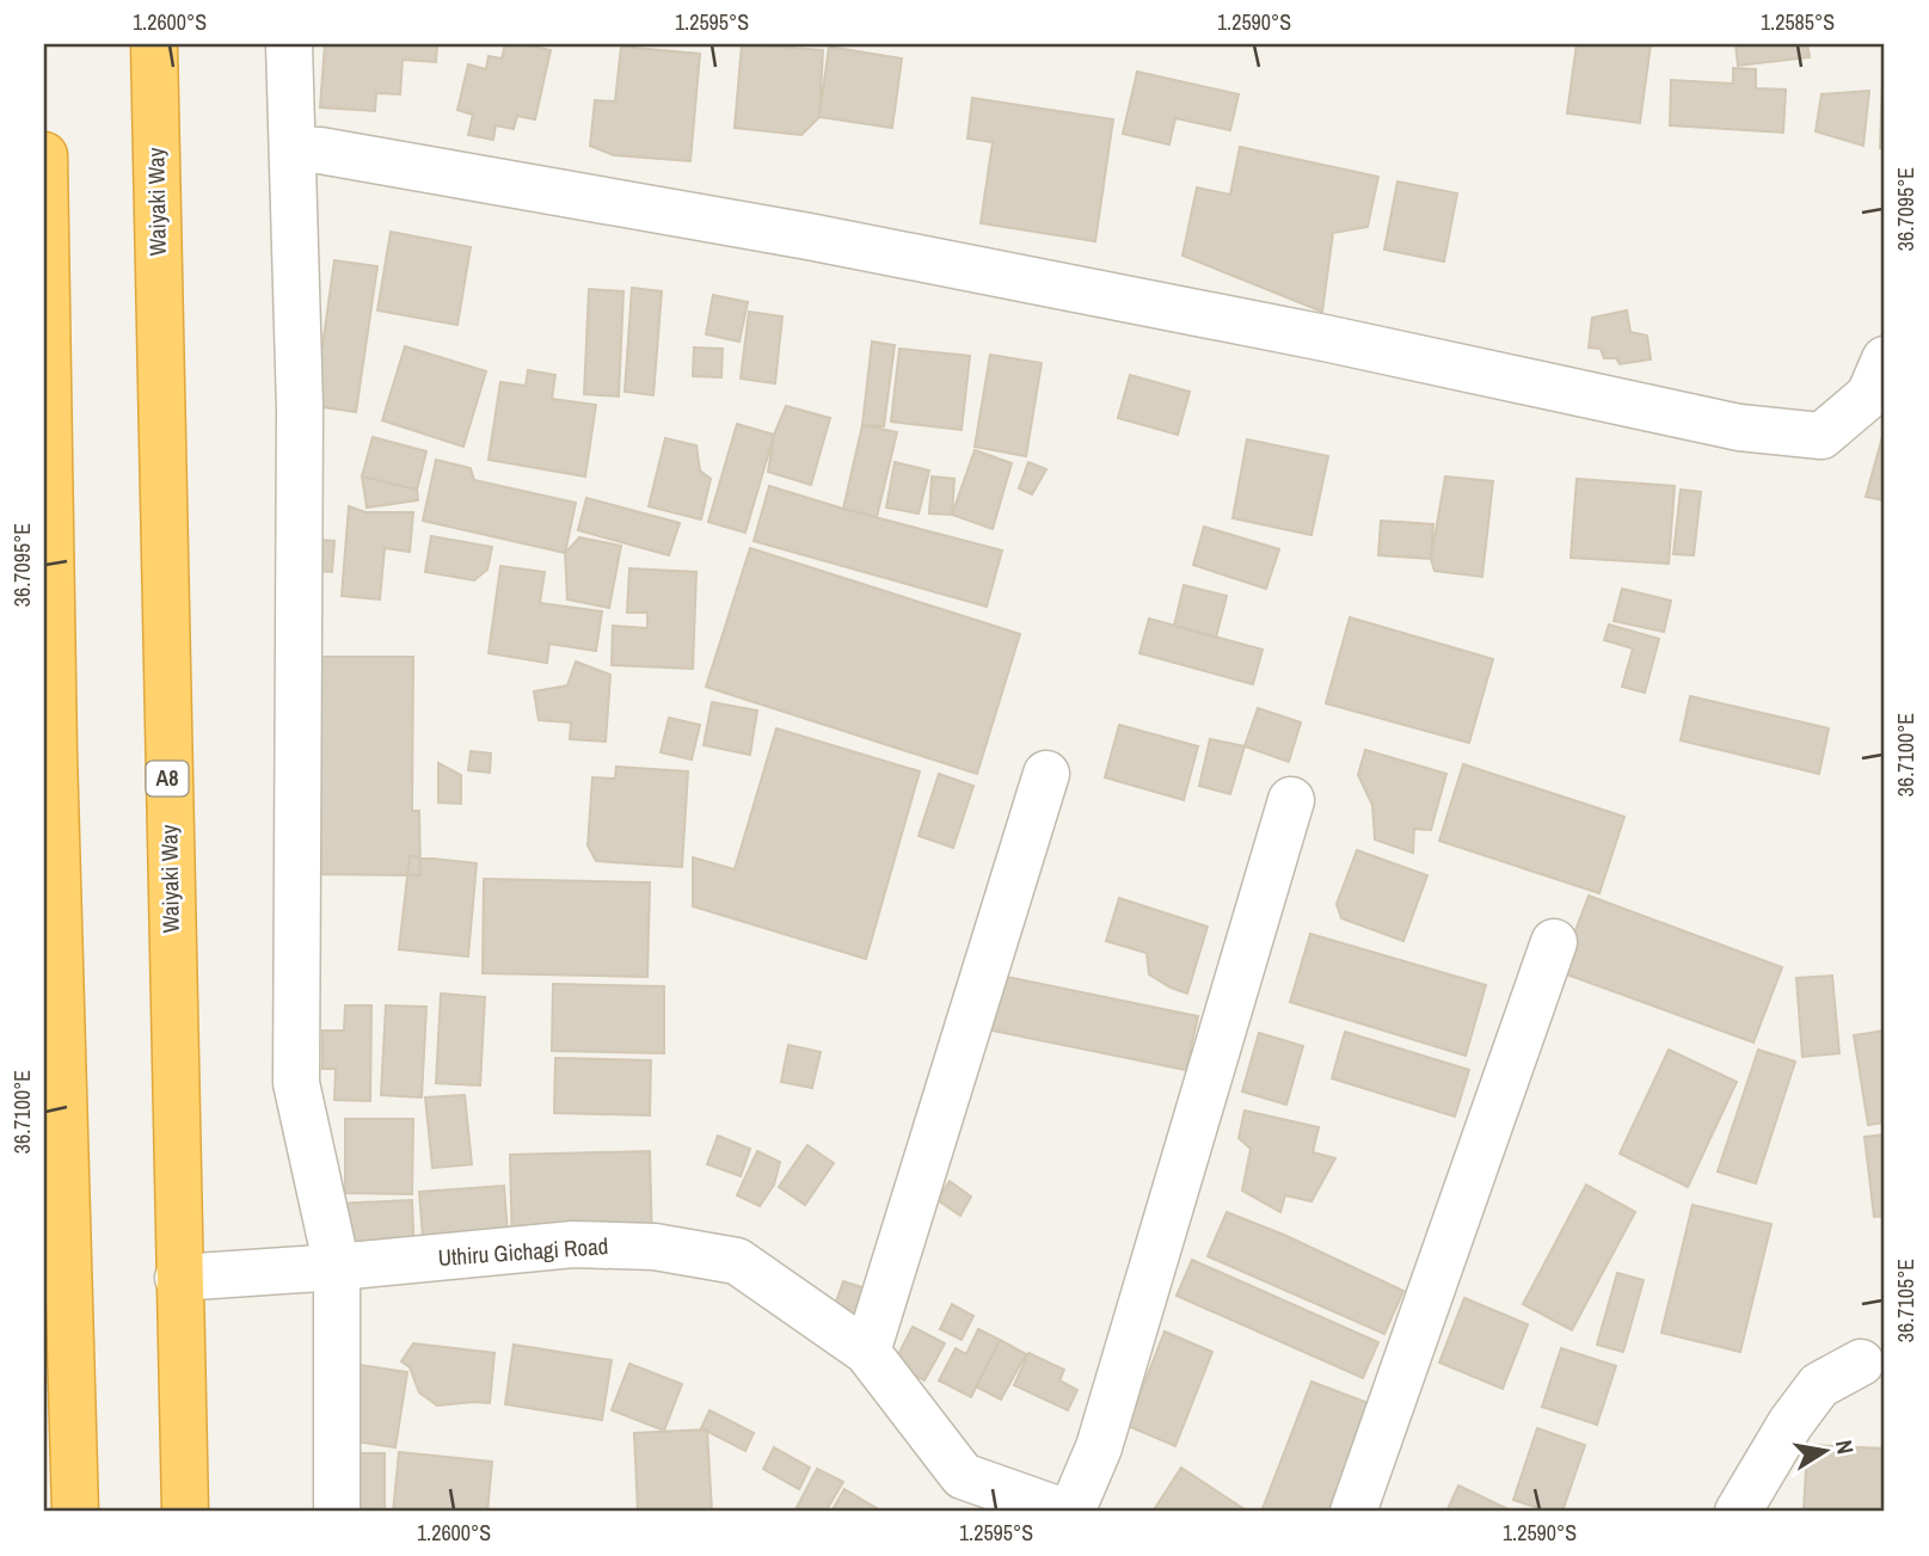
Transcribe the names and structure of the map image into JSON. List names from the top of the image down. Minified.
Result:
{"streets":{"highway":["Waiyaki Way","A8"],"street":["Uthiru Gichagi Road"]},"crossings":[["Waiyaki Way","Uthiru Gichagi Road"]],"north":"right","coordinates":["1.2600°S","1.2595°S","1.2590°S","1.2585°S","36.7095°E","36.7100°E","36.7105°E"]}
